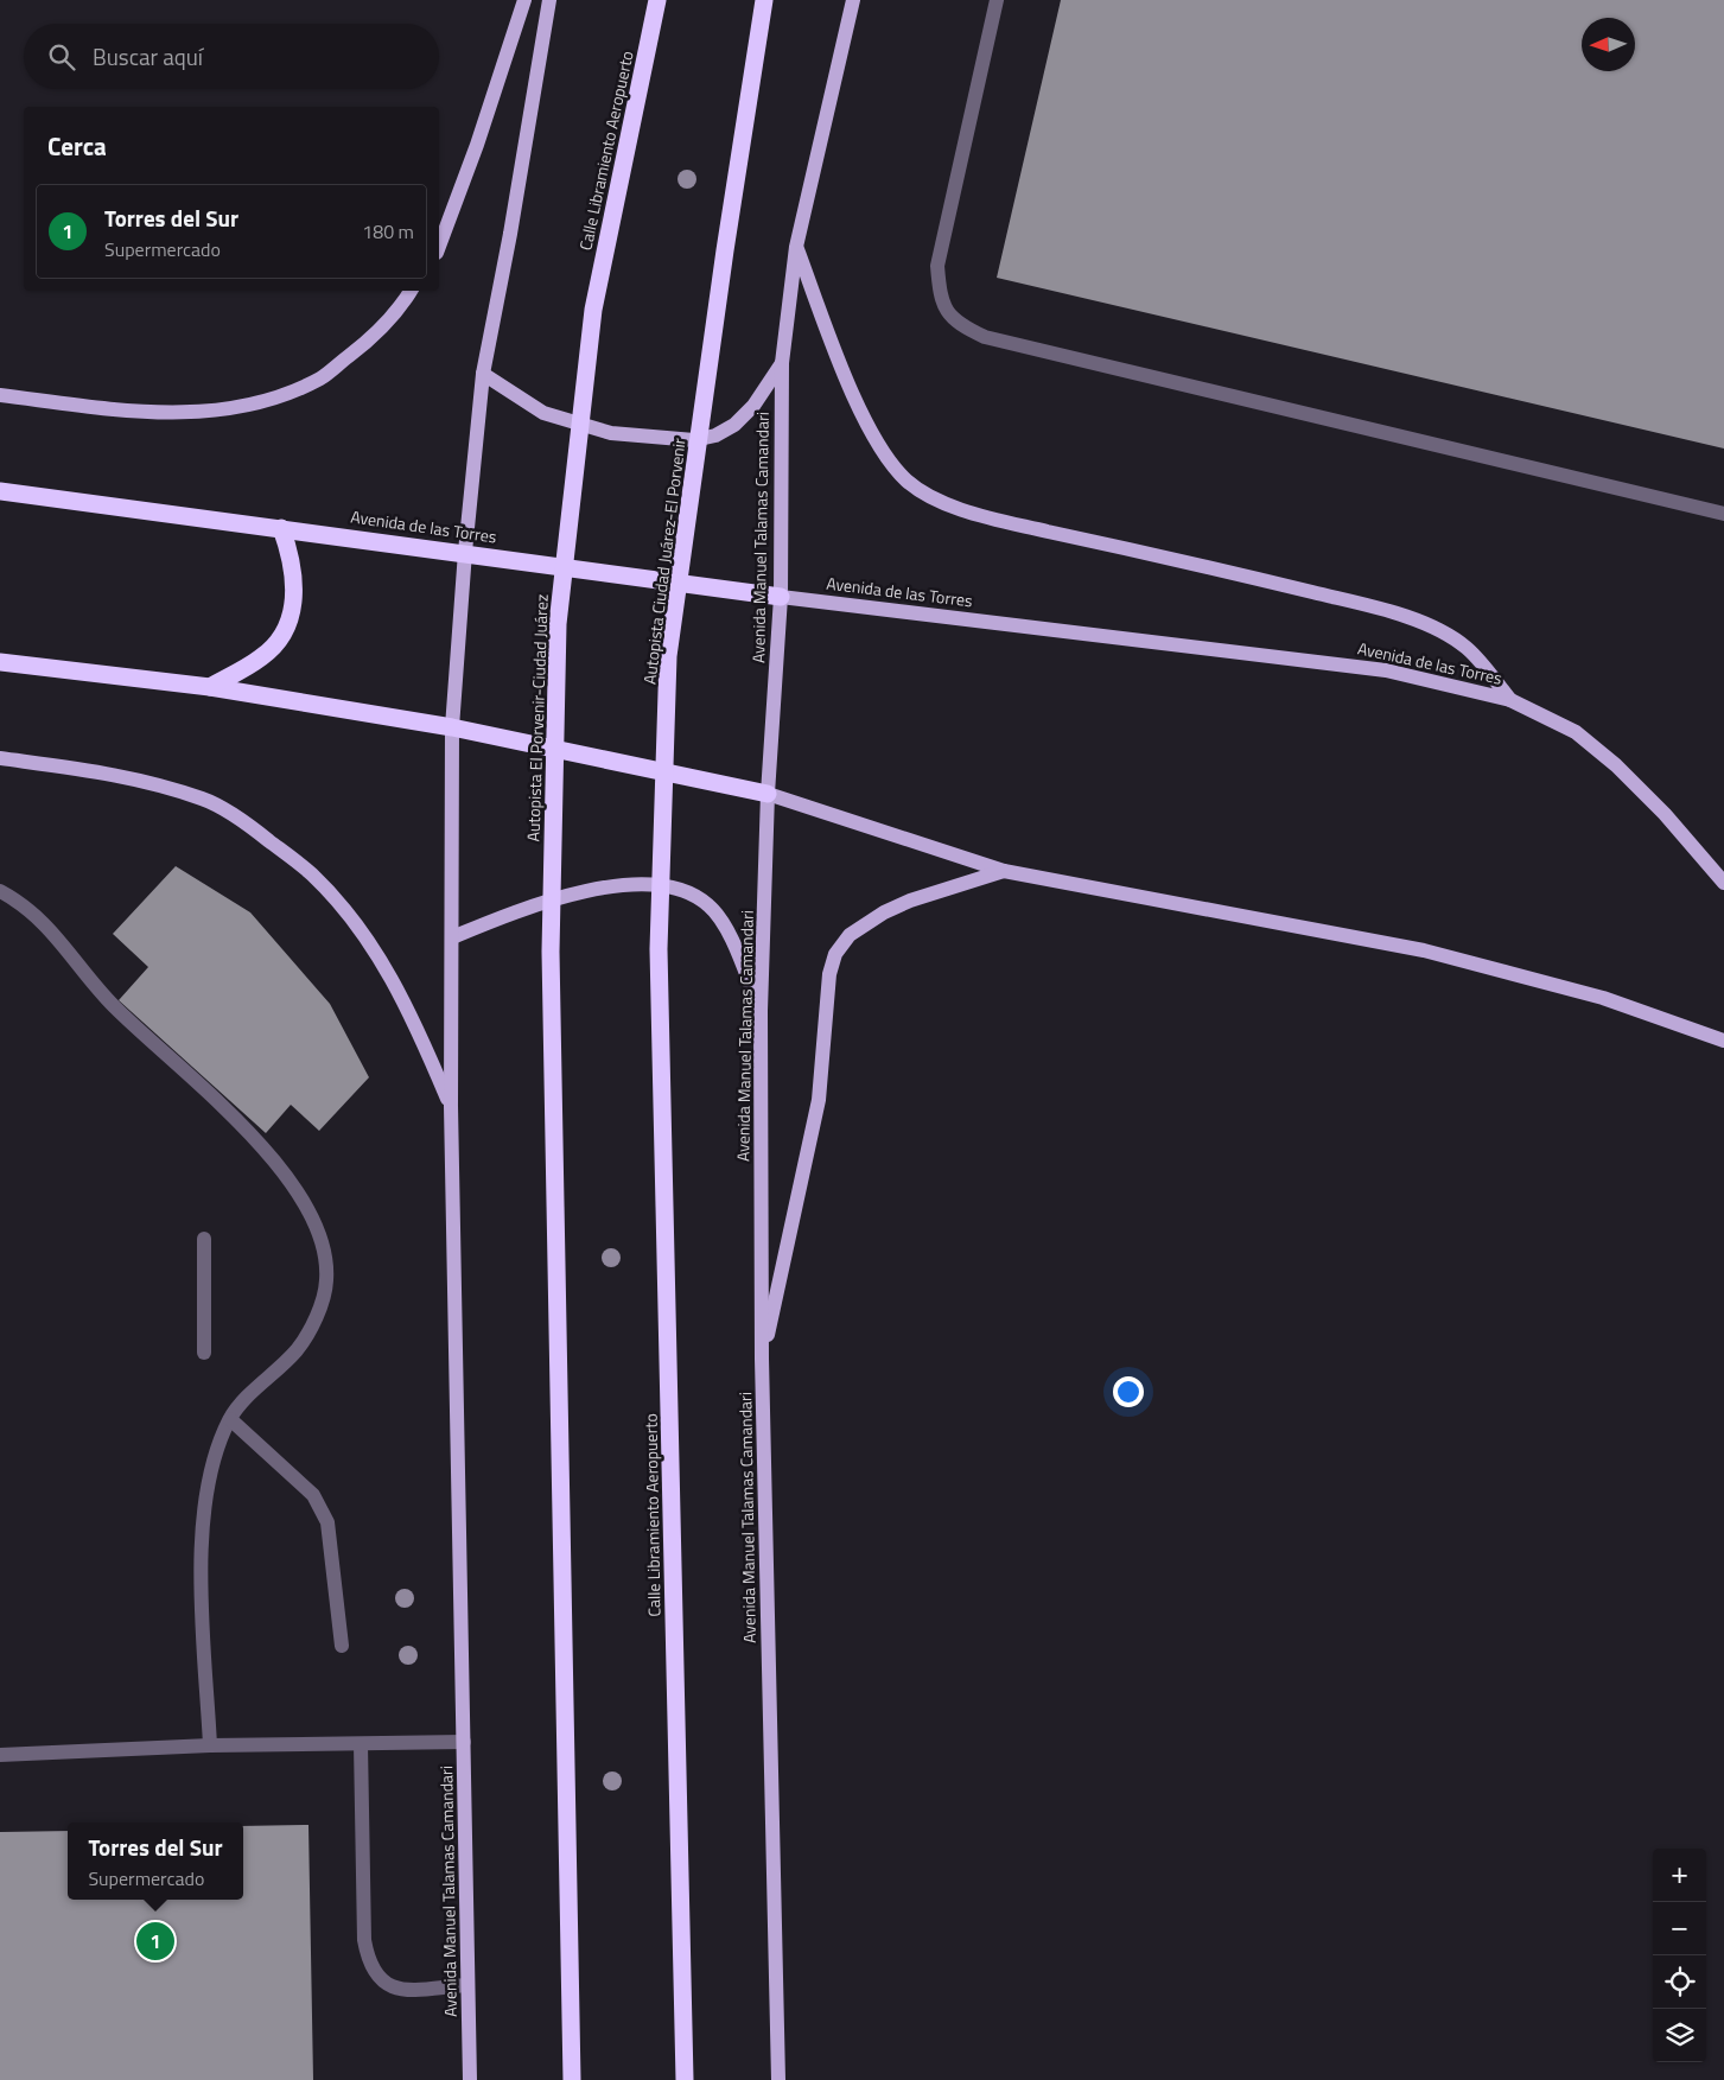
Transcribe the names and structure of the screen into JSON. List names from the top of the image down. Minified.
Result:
{"streets":{"highway":["Calle Libramiento Aeropuerto","Avenida de las Torres","Autopista Ciudad Juárez-El Porvenir","Autopista El Porvenir-Ciudad Juárez"],"main road":["Avenida Manuel Talamas Camandari"]},"crossings":[["Calle Libramiento Aeropuerto","Autopista Ciudad Juárez-El Porvenir"],["Calle Libramiento Aeropuerto","Autopista El Porvenir-Ciudad Juárez"],["Avenida de las Torres","Avenida Manuel Talamas Camandari"]],"north":"left","page":{"search":"Buscar aquí","heading":"Cerca","list":[{"mark":"1","name":"Torres del Sur","note":"Supermercado","value":"180 m"}],"popup":["Torres del Sur","Supermercado"],"map_buttons":["+","−"],"pins":"1"}}
